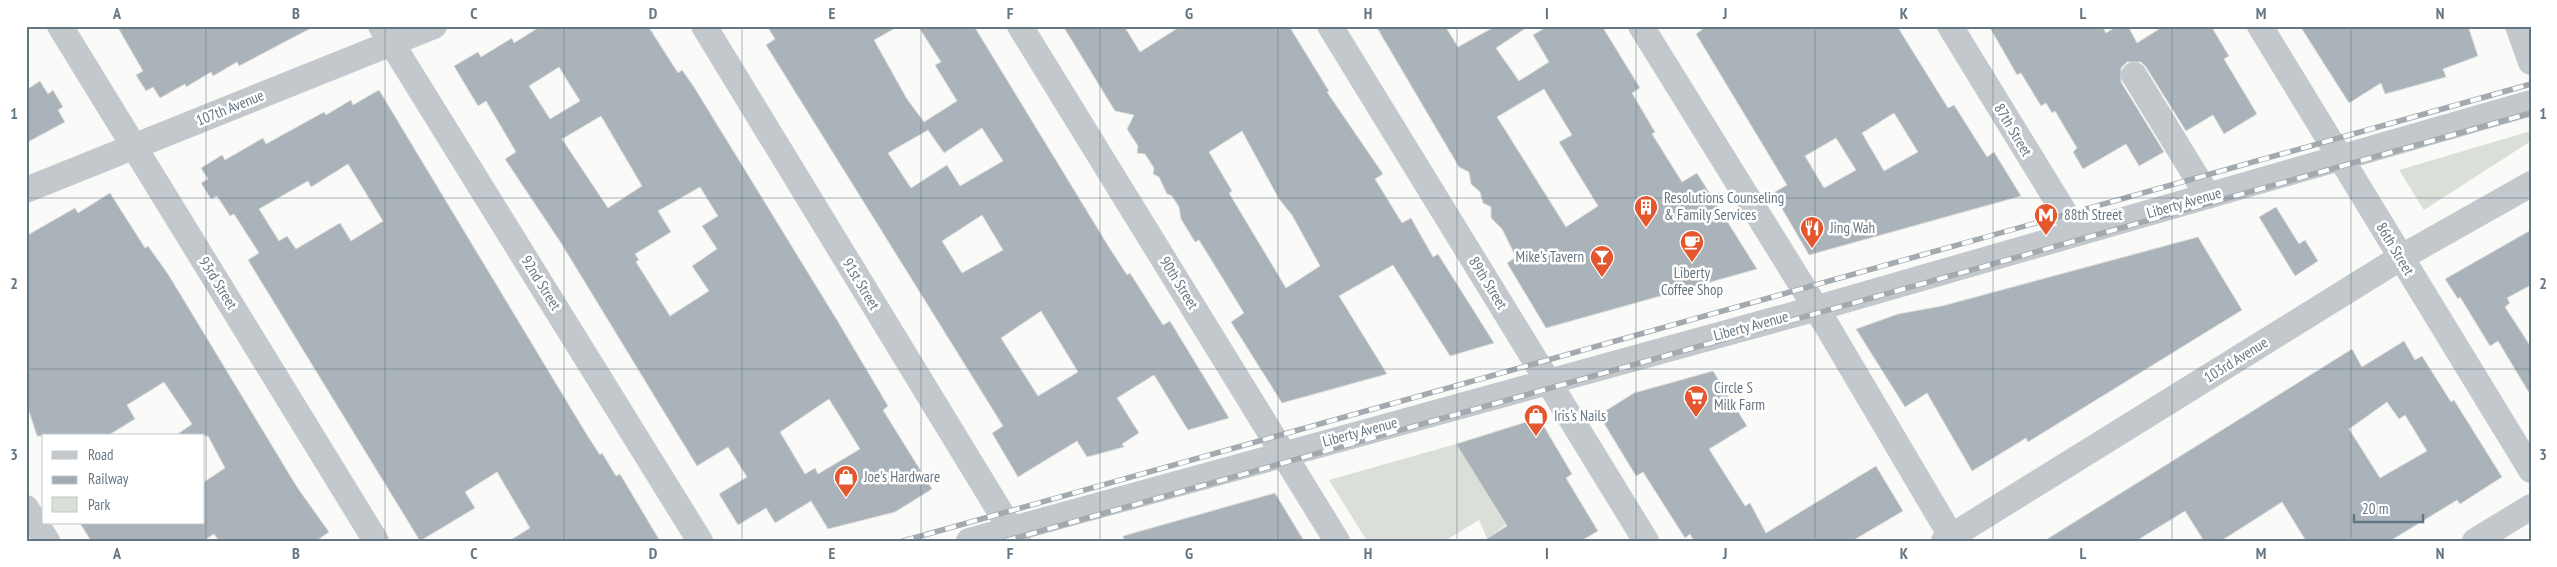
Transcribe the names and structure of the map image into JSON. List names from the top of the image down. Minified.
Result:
{"streets":{"street":["107th Avenue","87th Street","Liberty Avenue","86th Street","93rd Street","92nd Street","90th Street","89th Street","91st Street","103rd Avenue"]},"crossings":[["107th Avenue","93rd Street"],["107th Avenue","92nd Street"],["87th Street","Liberty Avenue"],["Liberty Avenue","86th Street"],["Liberty Avenue","90th Street"],["Liberty Avenue","89th Street"],["Liberty Avenue","91st Street"],["86th Street","103rd Avenue"]],"places":{"building":["Resolutions Counseling & Family Services"],"metro station":["88th Street"],"restaurant":["Jing Wah"],"cafe":["Liberty Coffee Shop"],"bar":["Mike's Tavern"],"supermarket":["Circle S Milk Farm"],"shop":["Iris's Nails","Joe's Hardware"]},"legend":["Road","Railway","Park"],"scale_bar":"20 m","grid":{"columns":["A","B","C","D","E","F","G","H","I","J","K","L","M","N"],"rows":["1","2","3"]}}
